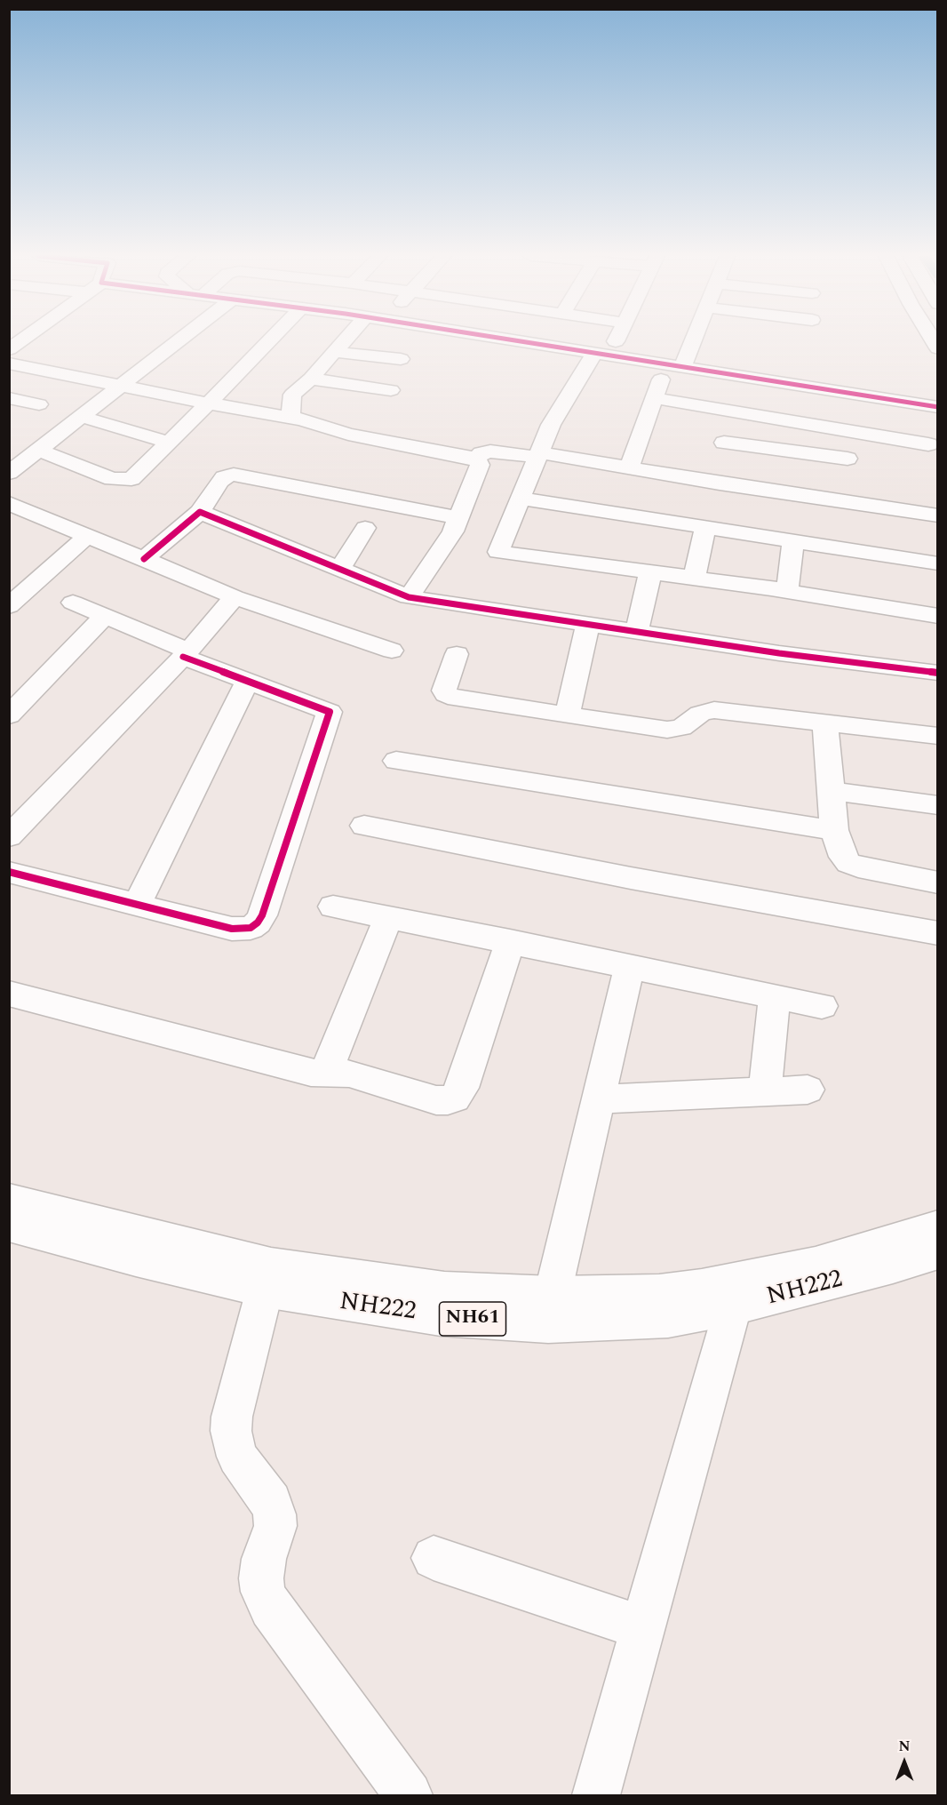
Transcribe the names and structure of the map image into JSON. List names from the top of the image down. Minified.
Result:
{"streets":{"main road":["NH222","NH61"]},"north":"top"}
